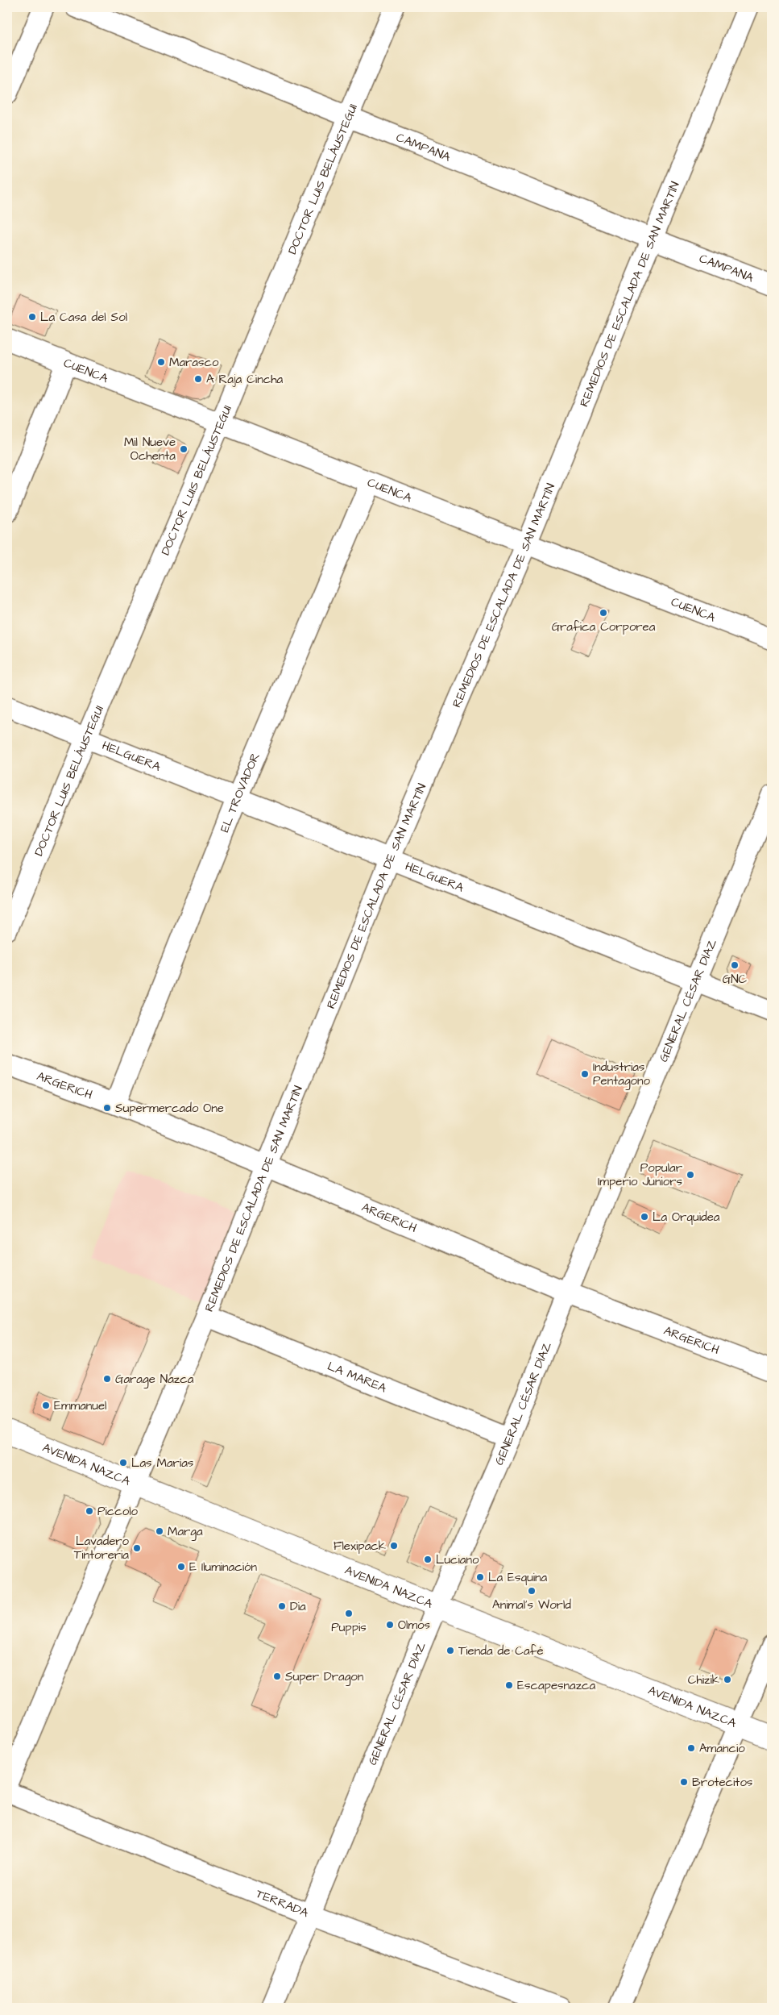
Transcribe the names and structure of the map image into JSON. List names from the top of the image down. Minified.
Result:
{"streets":{"main road":["AVENIDA NAZCA"],"street":["CAMPANA","DOCTOR LUIS BELÁUSTEGUI","REMEDIOS DE ESCALADA DE SAN MARTÍN","CUENCA","HELGUERA","EL TROVADOR","GENERAL CÉSAR DÍAZ","ARGERICH","LA MAREA","TERRADA"]},"crossings":[["CAMPANA","DOCTOR LUIS BELÁUSTEGUI"],["CAMPANA","REMEDIOS DE ESCALADA DE SAN MARTÍN"],["DOCTOR LUIS BELÁUSTEGUI","CUENCA"],["DOCTOR LUIS BELÁUSTEGUI","HELGUERA"],["REMEDIOS DE ESCALADA DE SAN MARTÍN","CUENCA"],["REMEDIOS DE ESCALADA DE SAN MARTÍN","HELGUERA"],["REMEDIOS DE ESCALADA DE SAN MARTÍN","ARGERICH"],["REMEDIOS DE ESCALADA DE SAN MARTÍN","LA MAREA"],["REMEDIOS DE ESCALADA DE SAN MARTÍN","AVENIDA NAZCA"],["CUENCA","EL TROVADOR"],["HELGUERA","EL TROVADOR"],["HELGUERA","GENERAL CÉSAR DÍAZ"],["EL TROVADOR","ARGERICH"],["GENERAL CÉSAR DÍAZ","ARGERICH"],["GENERAL CÉSAR DÍAZ","LA MAREA"],["GENERAL CÉSAR DÍAZ","AVENIDA NAZCA"],["GENERAL CÉSAR DÍAZ","TERRADA"]],"places":["La Casa del Sol","Marasco","A Raja Cincha","Mil Nueve Ochenta","Grafica Corporea","GNC","Industrias Pentagono","Supermercado One","Popular Imperio Juniors","La Orquidea","Garage Nazca","Emmanuel","Las Marías","Piccolo","Marga","Flexipack","Lavadero Tintoreria","Luciano","E Iluminación","La Esquina","Animal's World","Dia","Puppis","Olmos","Tienda de Café","Super Dragon","Chizik","Escapesnazca","Amancio","Brotecitos"]}
